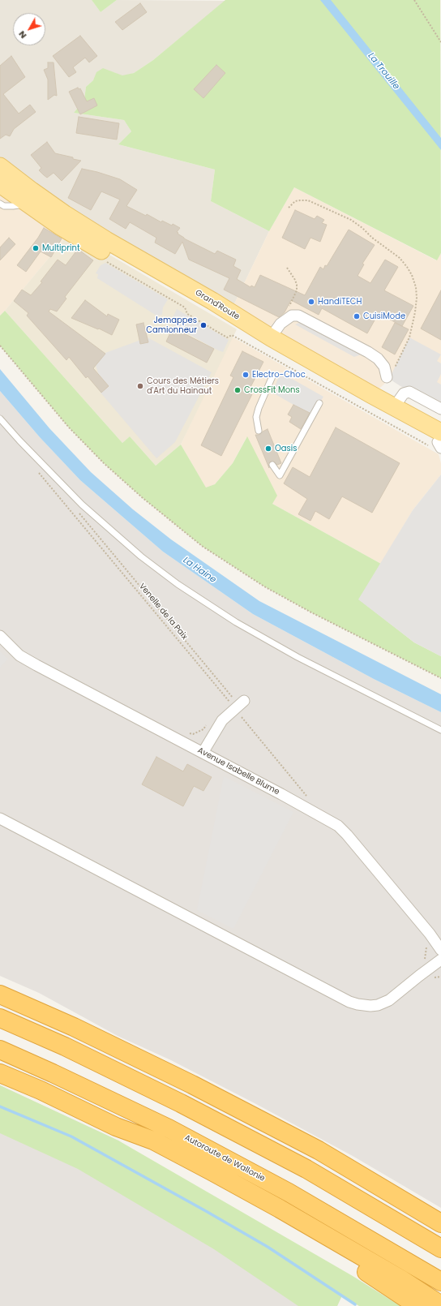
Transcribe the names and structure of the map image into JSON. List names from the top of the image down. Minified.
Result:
{"streets":{"highway":["Autoroute de Wallonie"],"main road":["Grand'Route"],"street":["Avenue Isabelle Blume"],"path":["Venelle de la Paix"]},"water":["La Trouille","La Haine"],"places":["Multiprint","HandiTECH","CuisiMode","Jemappes Camionneur","Electro-Choc","Cours des Métiers d'Art du Hainaut","CrossFit Mons","Oasis"],"north":"bottom left"}
